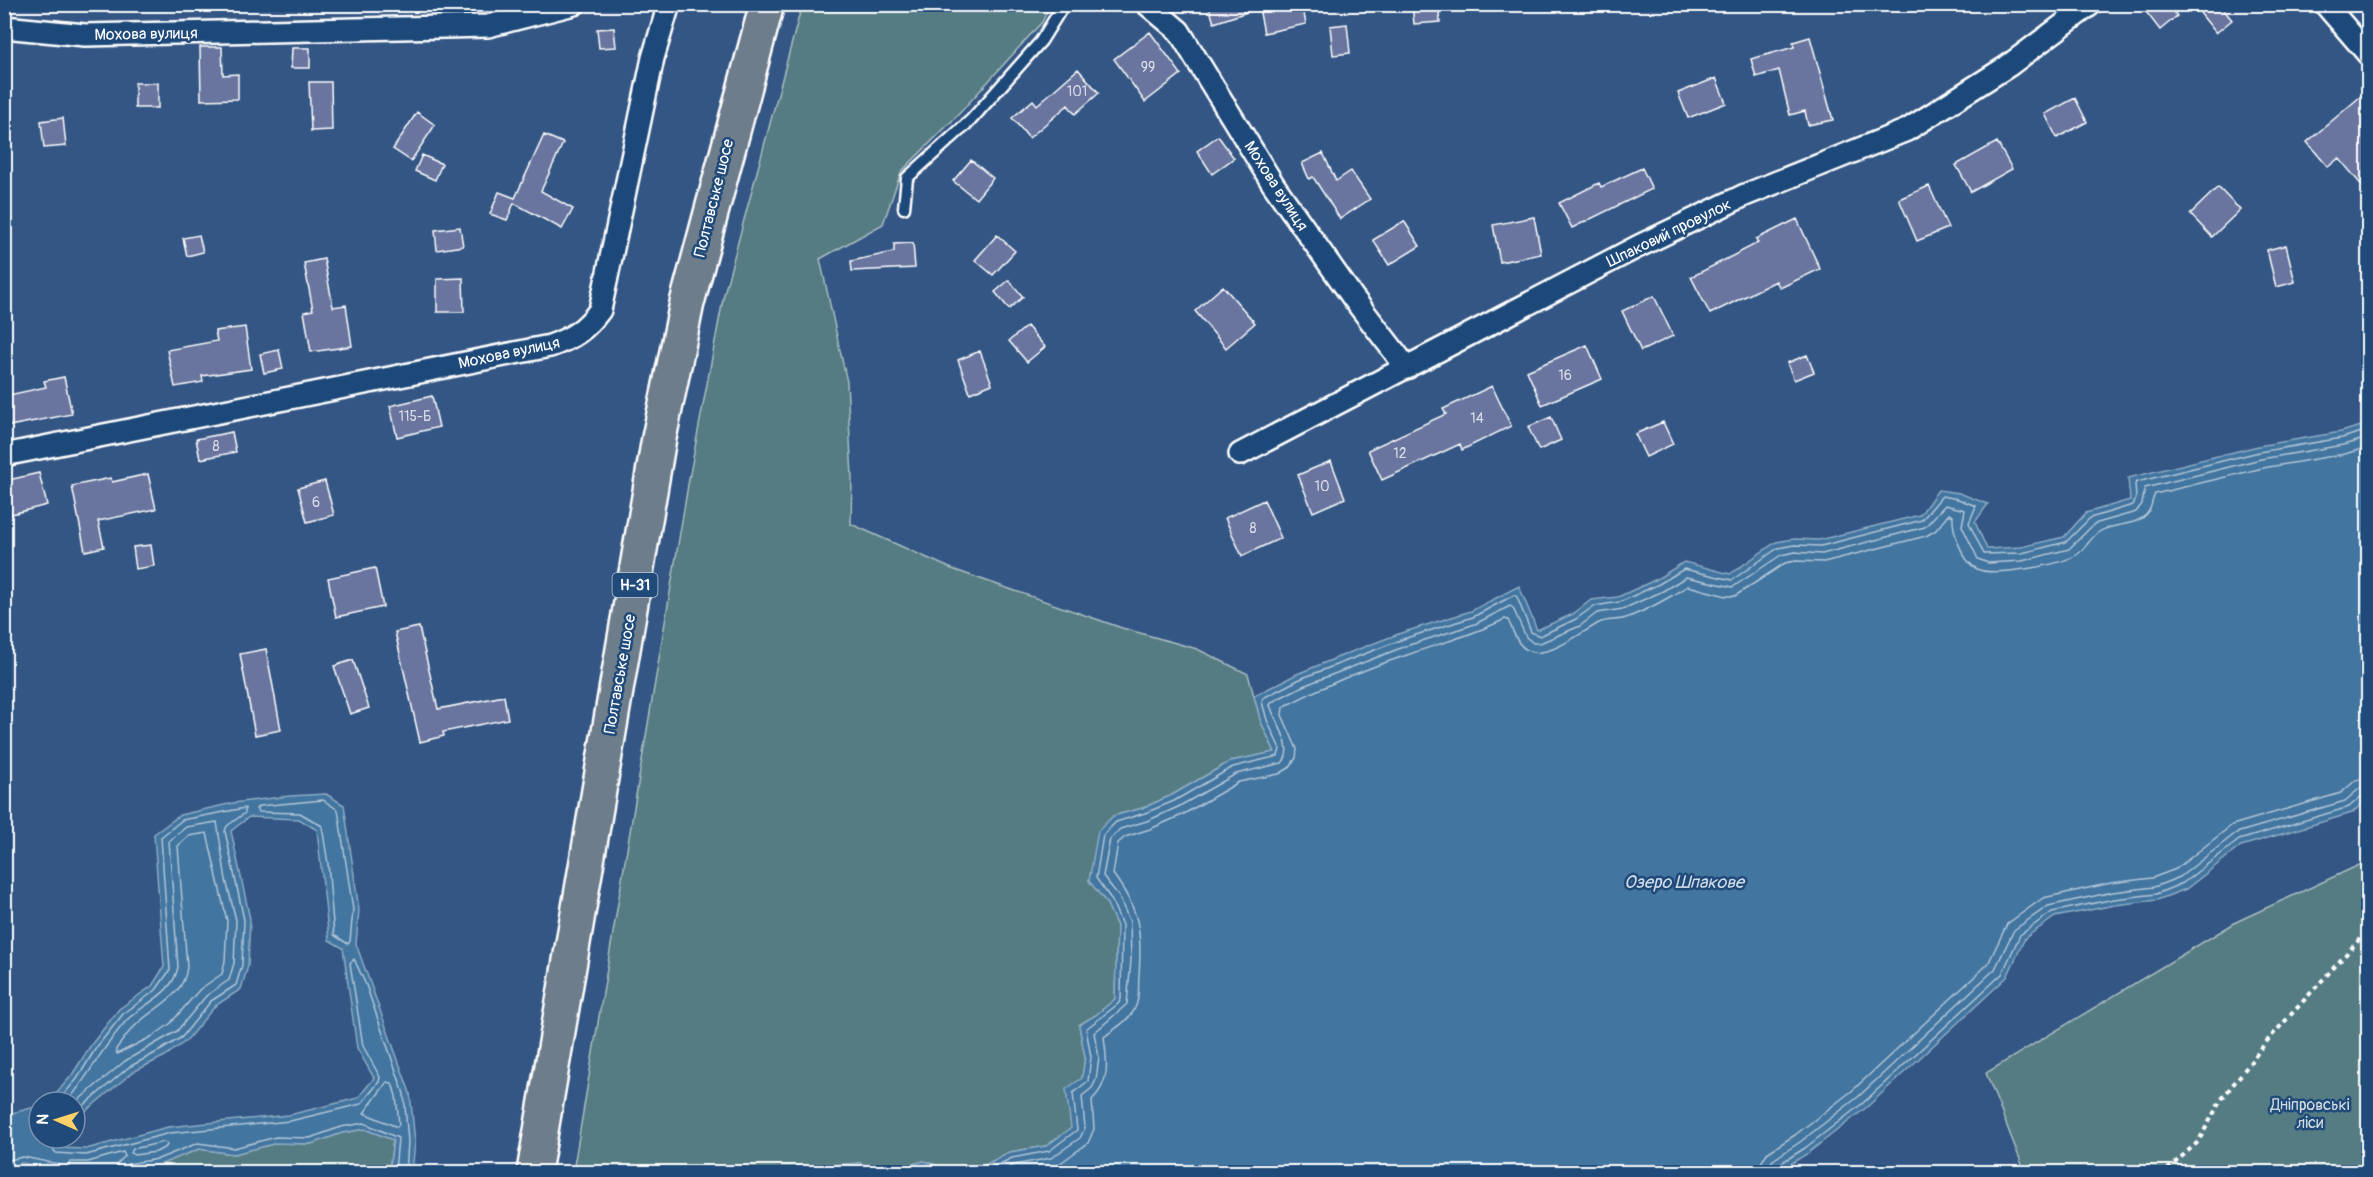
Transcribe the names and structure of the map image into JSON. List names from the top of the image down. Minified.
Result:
{"streets":{"main road":["Полтавське шосе","Н-31"],"street":["Мохова вулиця","Шпаковий провулок"]},"crossings":[["Мохова вулиця","Шпаковий провулок"]],"water":["Озеро Шпакове"],"parks":["Дніпровські ліси"],"house_numbers":["99","101","16","115-Б","14","8","12","10","6","8"],"north":"left"}
